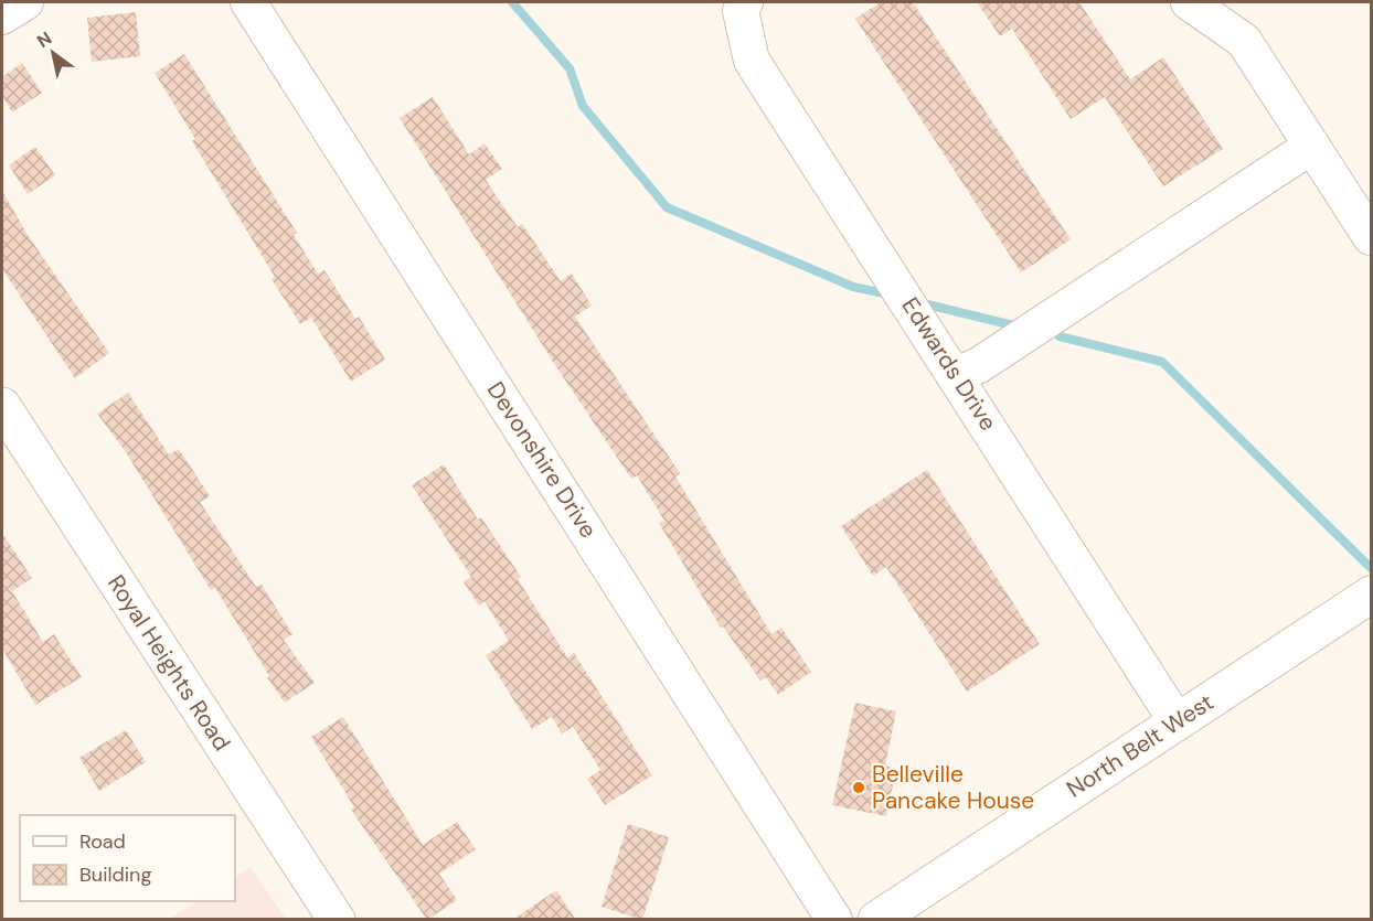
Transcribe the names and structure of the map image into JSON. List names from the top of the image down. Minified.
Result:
{"streets":{"street":["Edwards Drive","Devonshire Drive","Royal Heights Road","North Belt West"]},"crossings":[["Edwards Drive","North Belt West"]],"places":["Belleville Pancake House"],"legend":["Road","Building"],"north":"top left"}
